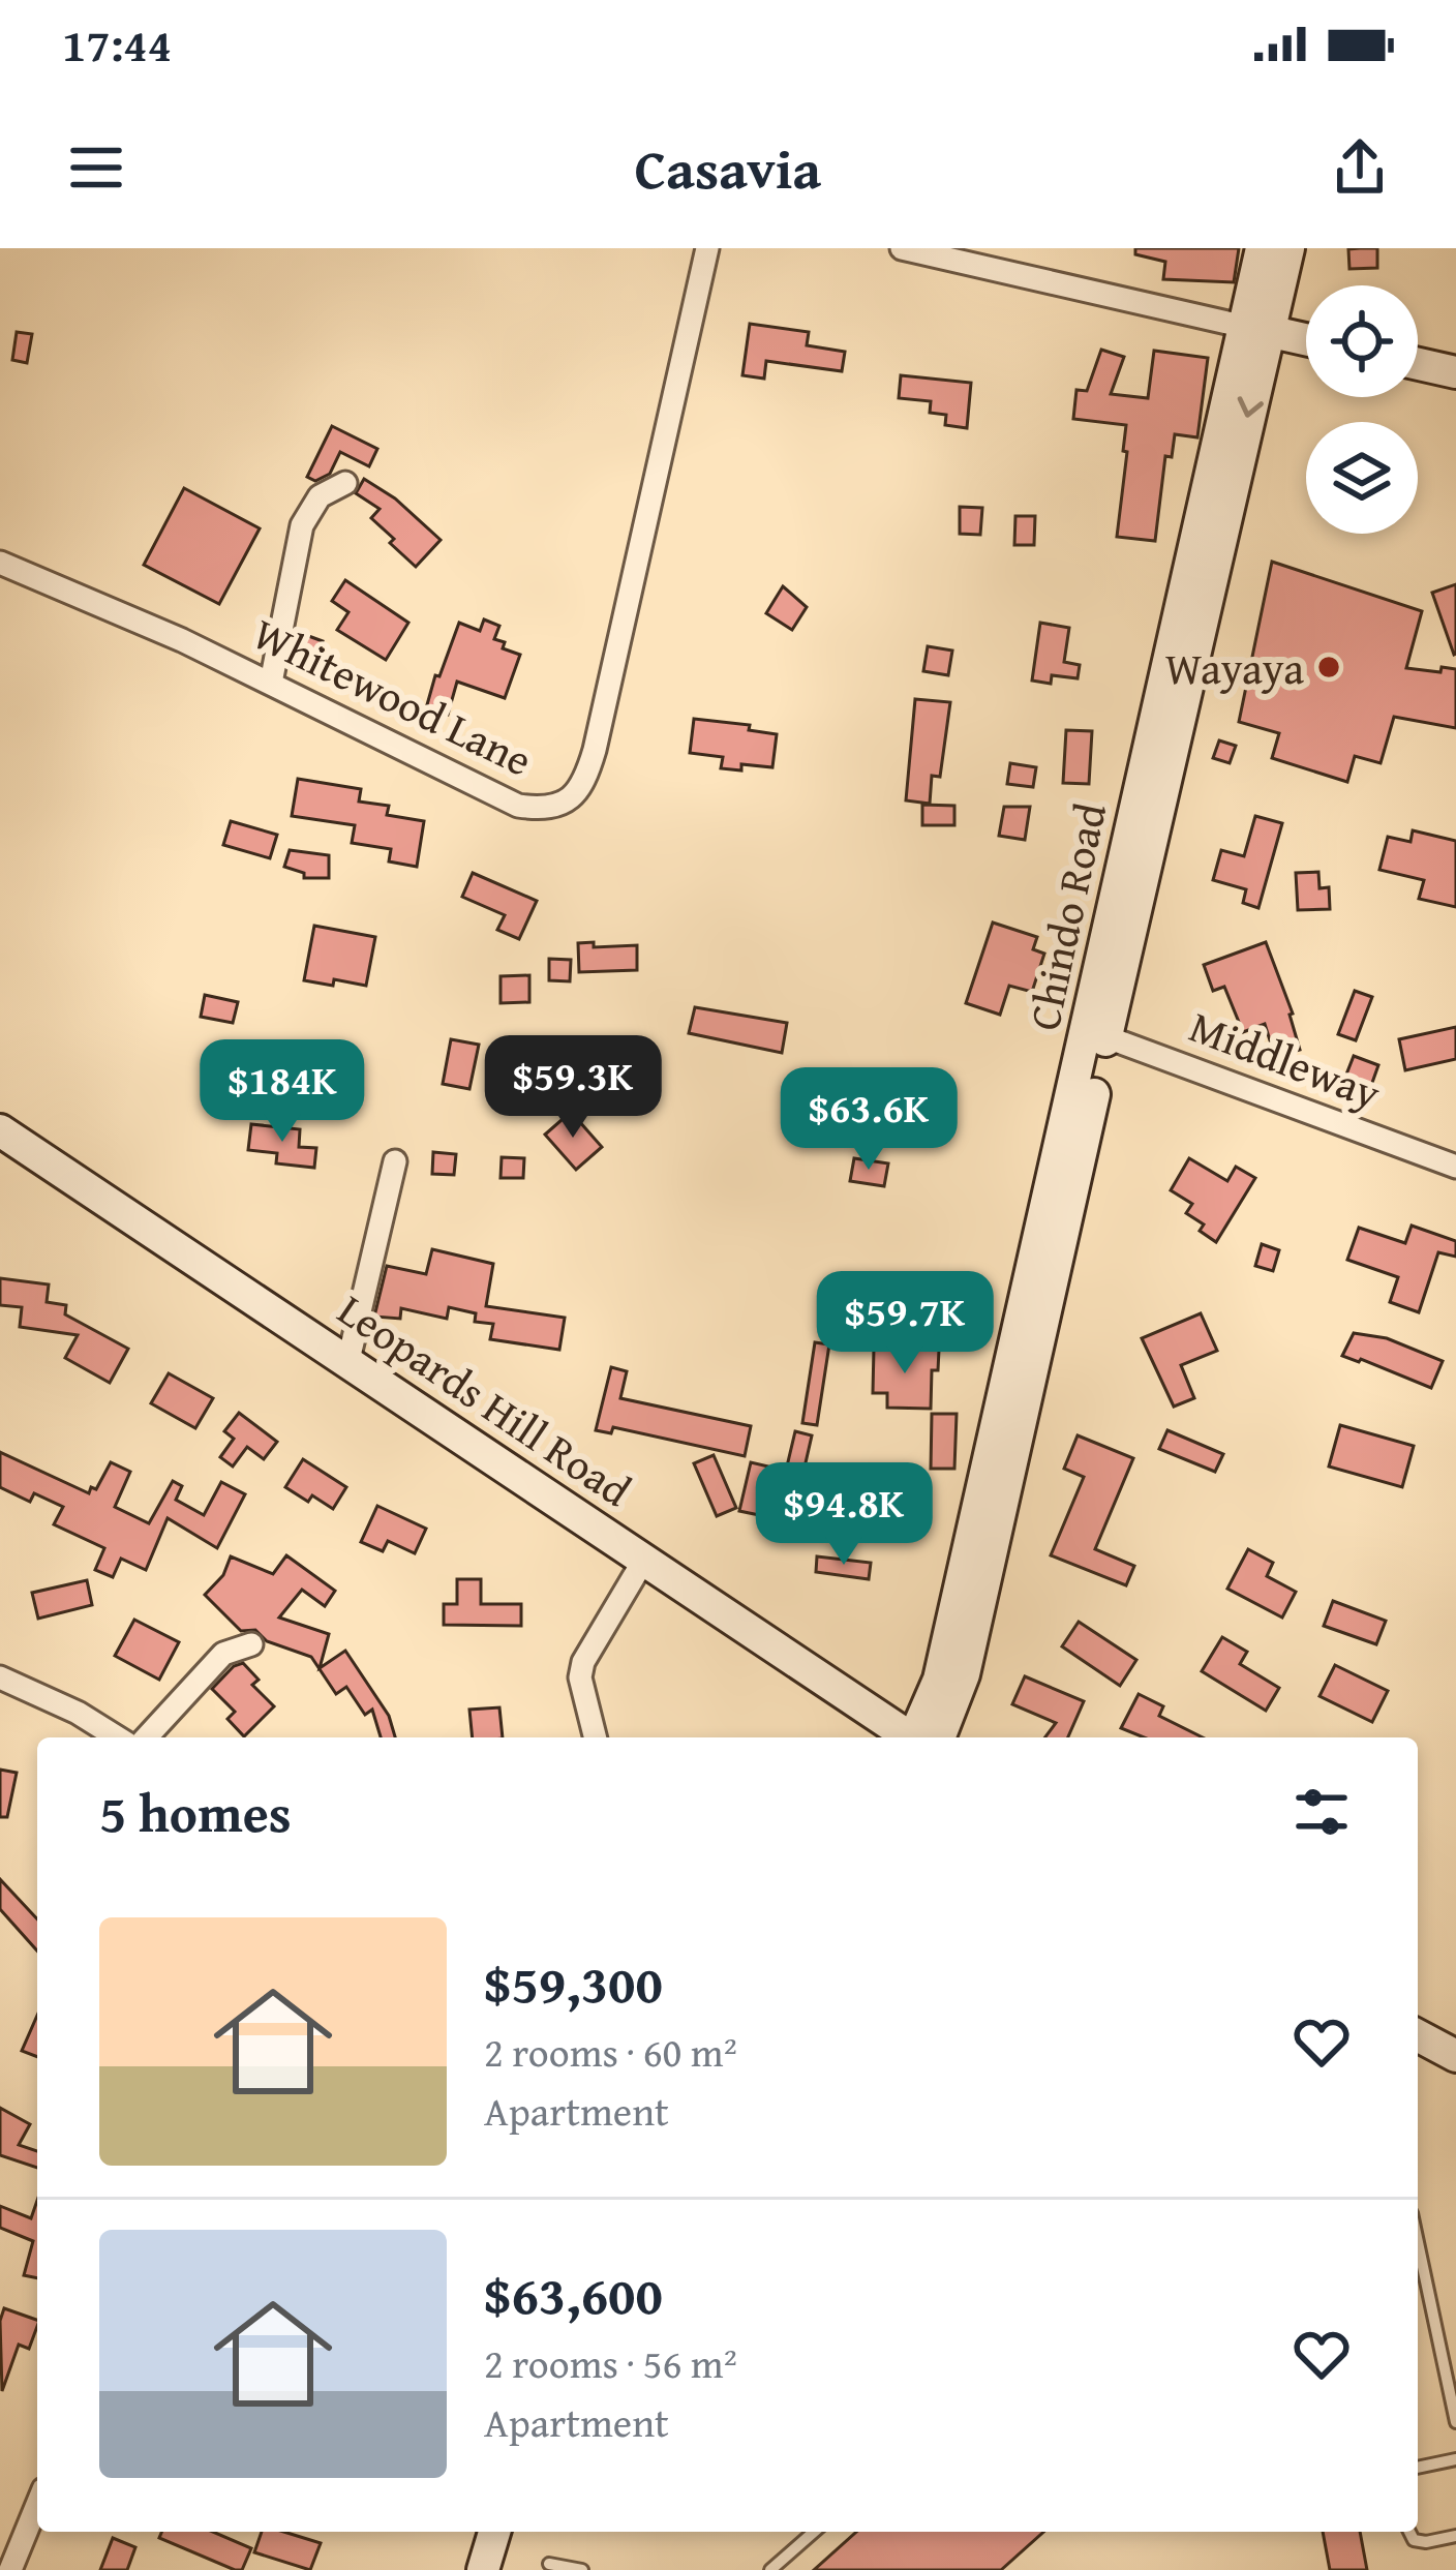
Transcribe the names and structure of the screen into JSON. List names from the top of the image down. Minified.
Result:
{"streets":{"main road":["Chindo Road","Leopards Hill Road"],"street":["Whitewood Lane","Middleway"]},"crossings":[["Chindo Road","Middleway"]],"places":["Wayaya"],"page":{"status":"17:44","header":"Casavia","price":["$59.3K","$184K","$63.6K","$59.7K","$94.8K"],"heading":"5 homes","list":[{"name":"$59,300","note":"2 rooms · 60 m² · Apartment"},{"name":"$63,600","note":"2 rooms · 56 m² · Apartment"}]}}
